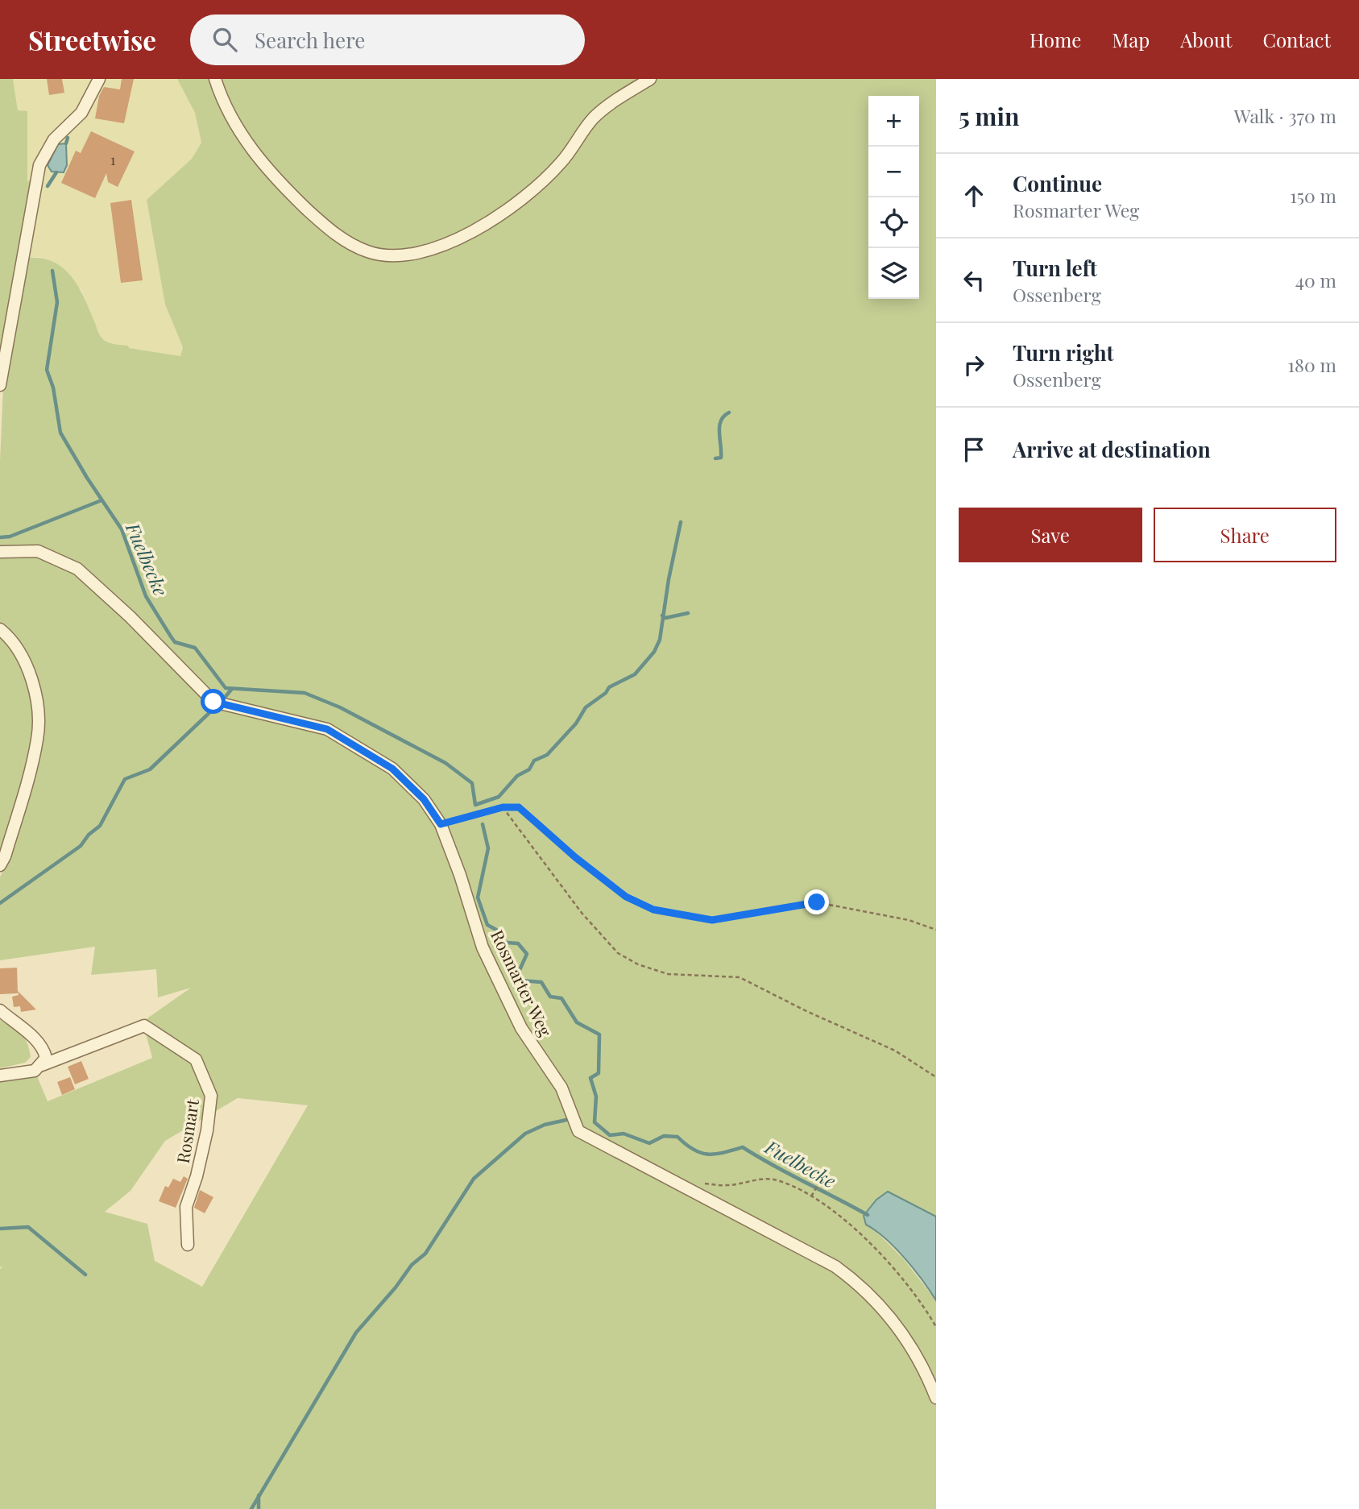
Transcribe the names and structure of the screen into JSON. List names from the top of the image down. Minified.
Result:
{"streets":{"street":["Rosmarter Weg","Rosmart"]},"water":["Fuelbecke"],"house_numbers":["1"],"page":{"header":"Streetwise","search":"Search here","nav":["Home","Map","About","Contact"],"heading":["5 min","Walk · 370 m"],"map_buttons":["+","−"],"list":[["Continue","Rosmarter Weg","150 m"],["Turn left","Ossenberg","40 m"],["Turn right","Ossenberg","180 m"],"Arrive at destination"],"buttons":["Save","Share"]}}
